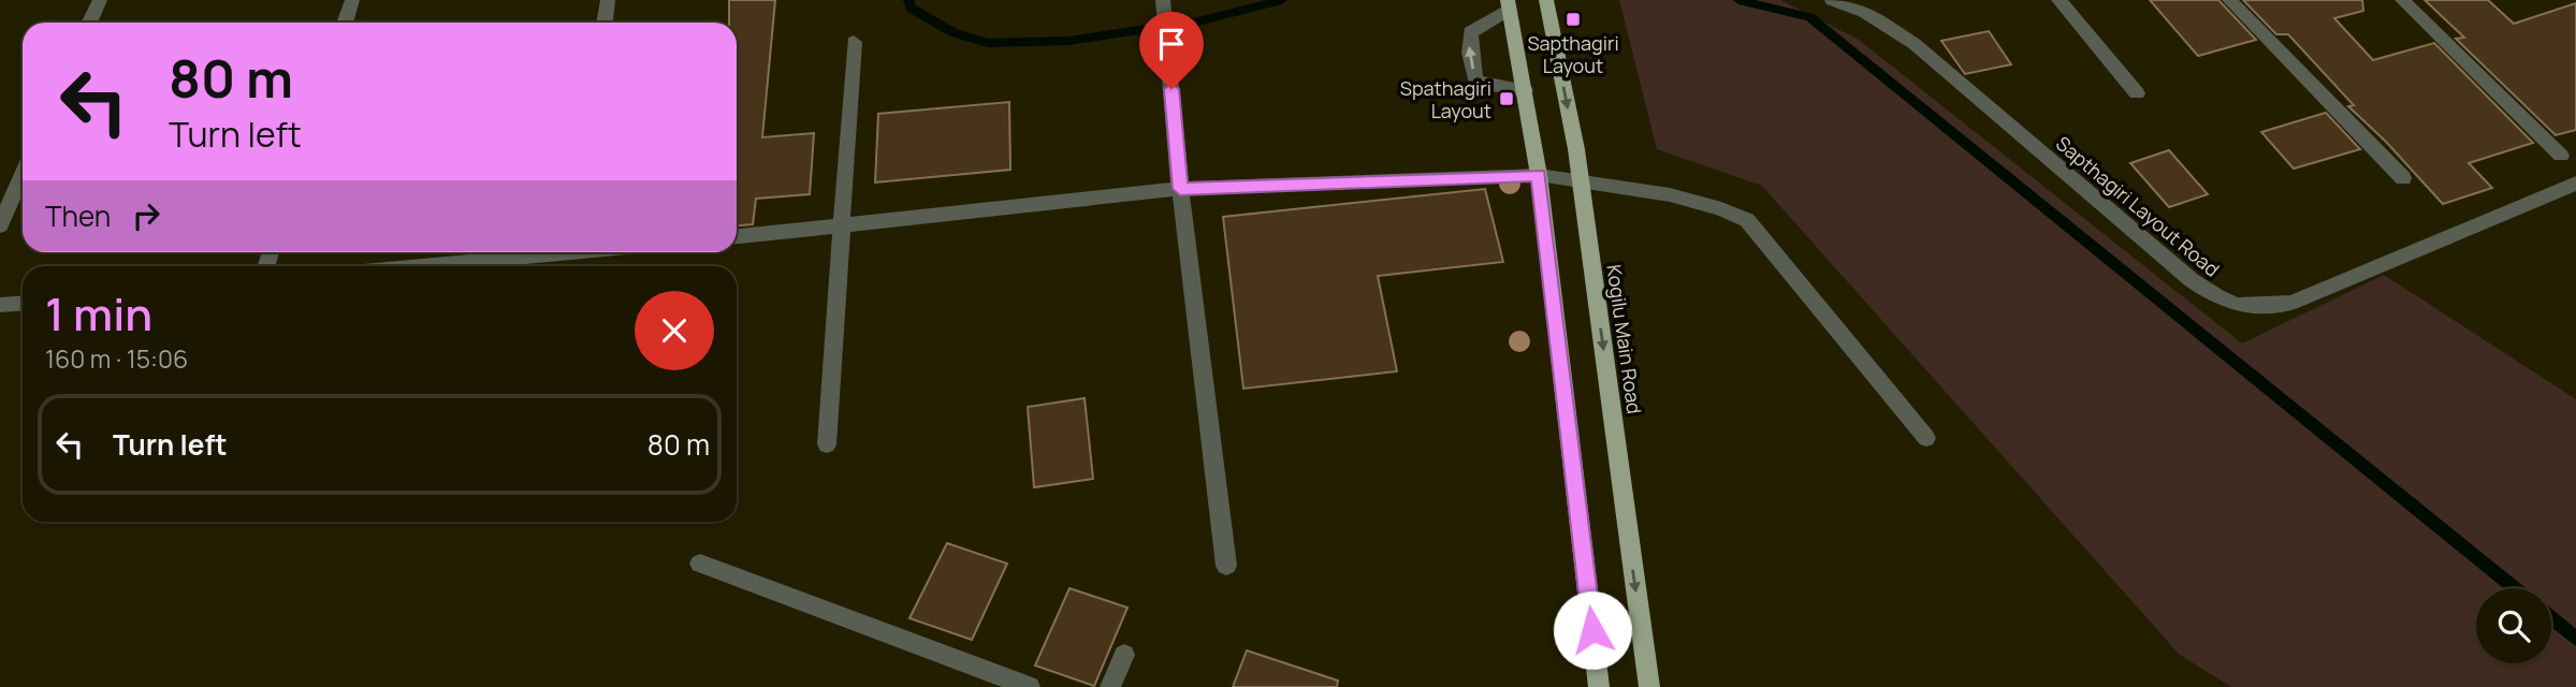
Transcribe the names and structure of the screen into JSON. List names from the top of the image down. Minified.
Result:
{"streets":{"main road":["Kogilu Main Road"],"street":["Sapthagiri Layout Road"]},"places":{"transit":["Sapthagiri Layout","Spathagiri Layout"]},"page":{"turn":["80 m","Turn left"],"then":"Then","heading":["1 min","160 m · 15:06"],"list":[{"name":"Turn left","value":"80 m"}]}}
